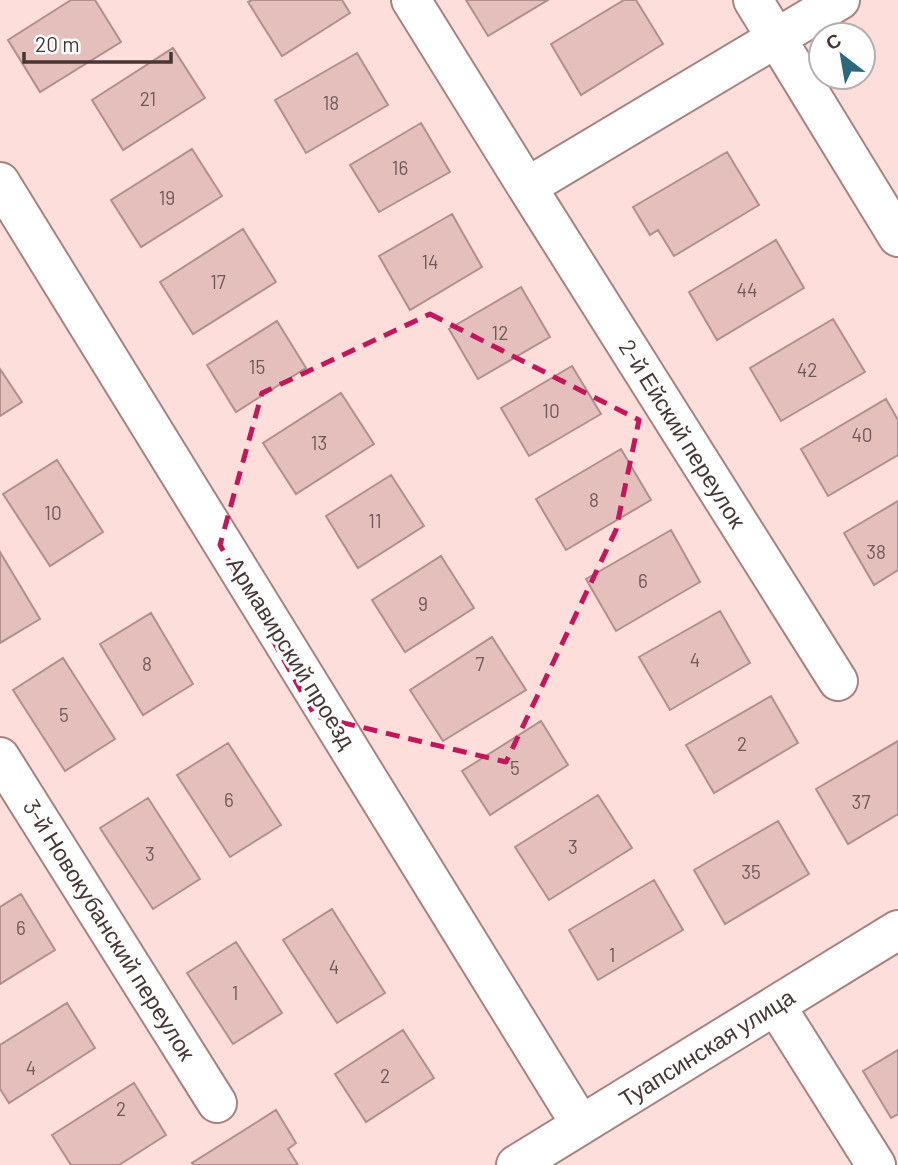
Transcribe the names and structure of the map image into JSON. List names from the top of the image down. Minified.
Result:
{"streets":{"street":["2-й Ейский переулок","Армавирский проезд","3-й Новокубанский переулок","Туапсинская улица"]},"crossings":[["Армавирский проезд","Туапсинская улица"]],"house_numbers":["21","18","16","19","14","17","44","12","15","42","10","40","13","8","10","11","38","6","9","4","8","7","5","2","5","6","37","3","3","35","6","1","4","1","4","2","2"],"scale_bar":"20 m","north":"top left"}
